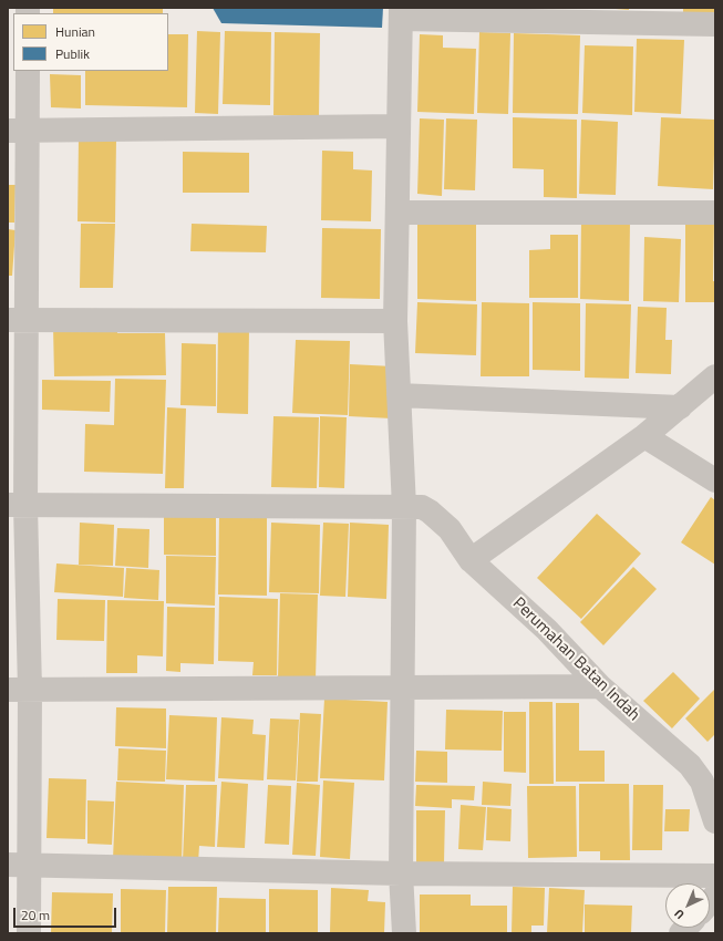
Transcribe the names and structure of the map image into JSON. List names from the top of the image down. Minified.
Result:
{"streets":{"street":["Perumahan Batan Indah"]},"legend":["Hunian","Publik"],"scale_bar":"20 m","north":"bottom left"}
